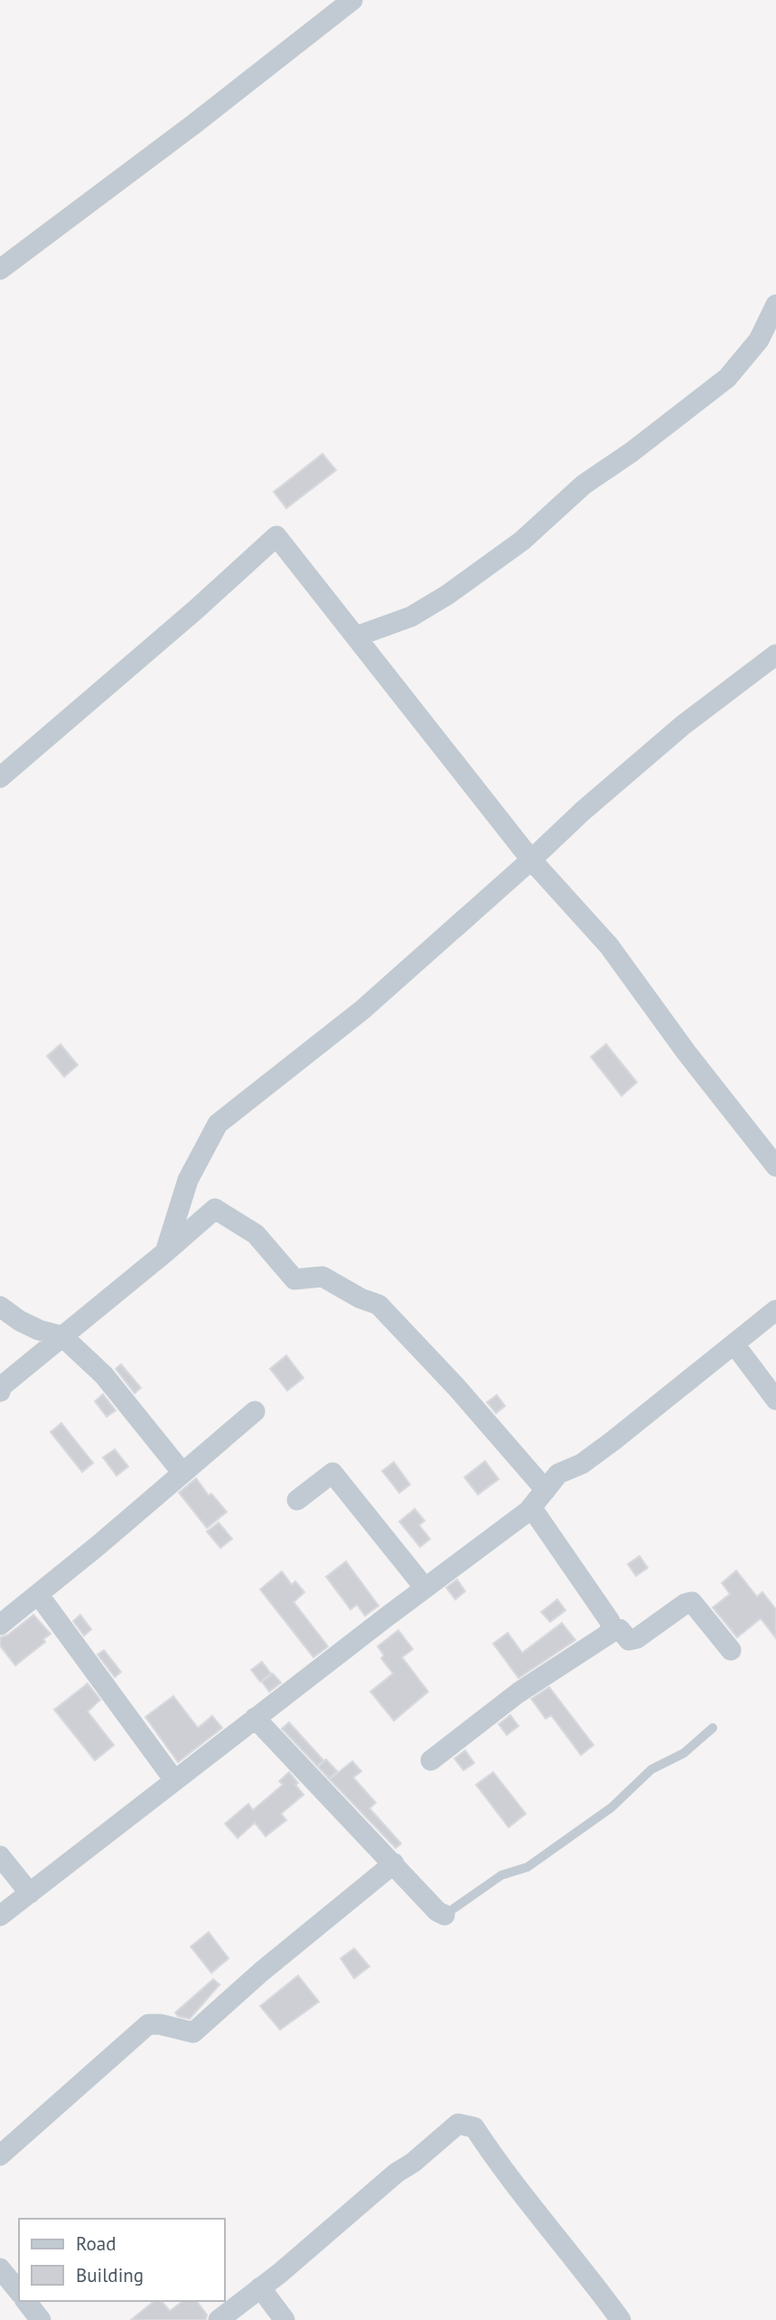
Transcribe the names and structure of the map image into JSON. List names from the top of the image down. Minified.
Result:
{"legend":["Road","Building"]}
